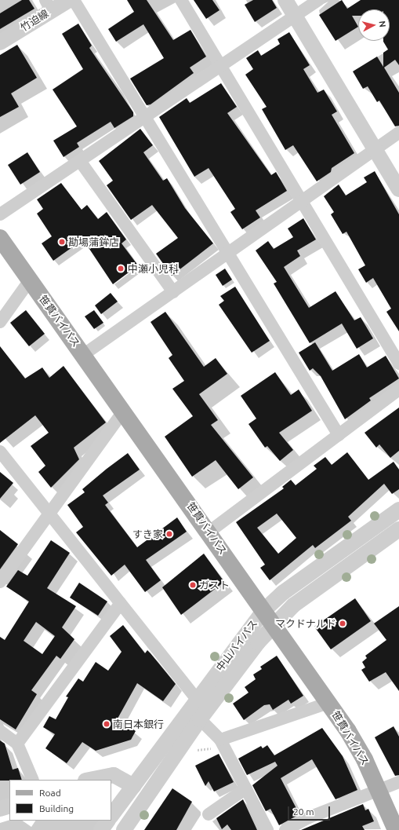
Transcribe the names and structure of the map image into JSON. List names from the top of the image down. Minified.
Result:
{"streets":{"main road":["笹貫バイパス"],"street":["竹迫線","中山バイパス"]},"crossings":[["笹貫バイパス","中山バイパス"]],"places":["勘場蒲鉾店","中瀬小児科","すき家","ガスト","マクドナルド","南日本銀行"],"legend":["Road","Building"],"scale_bar":"20 m","north":"right"}
